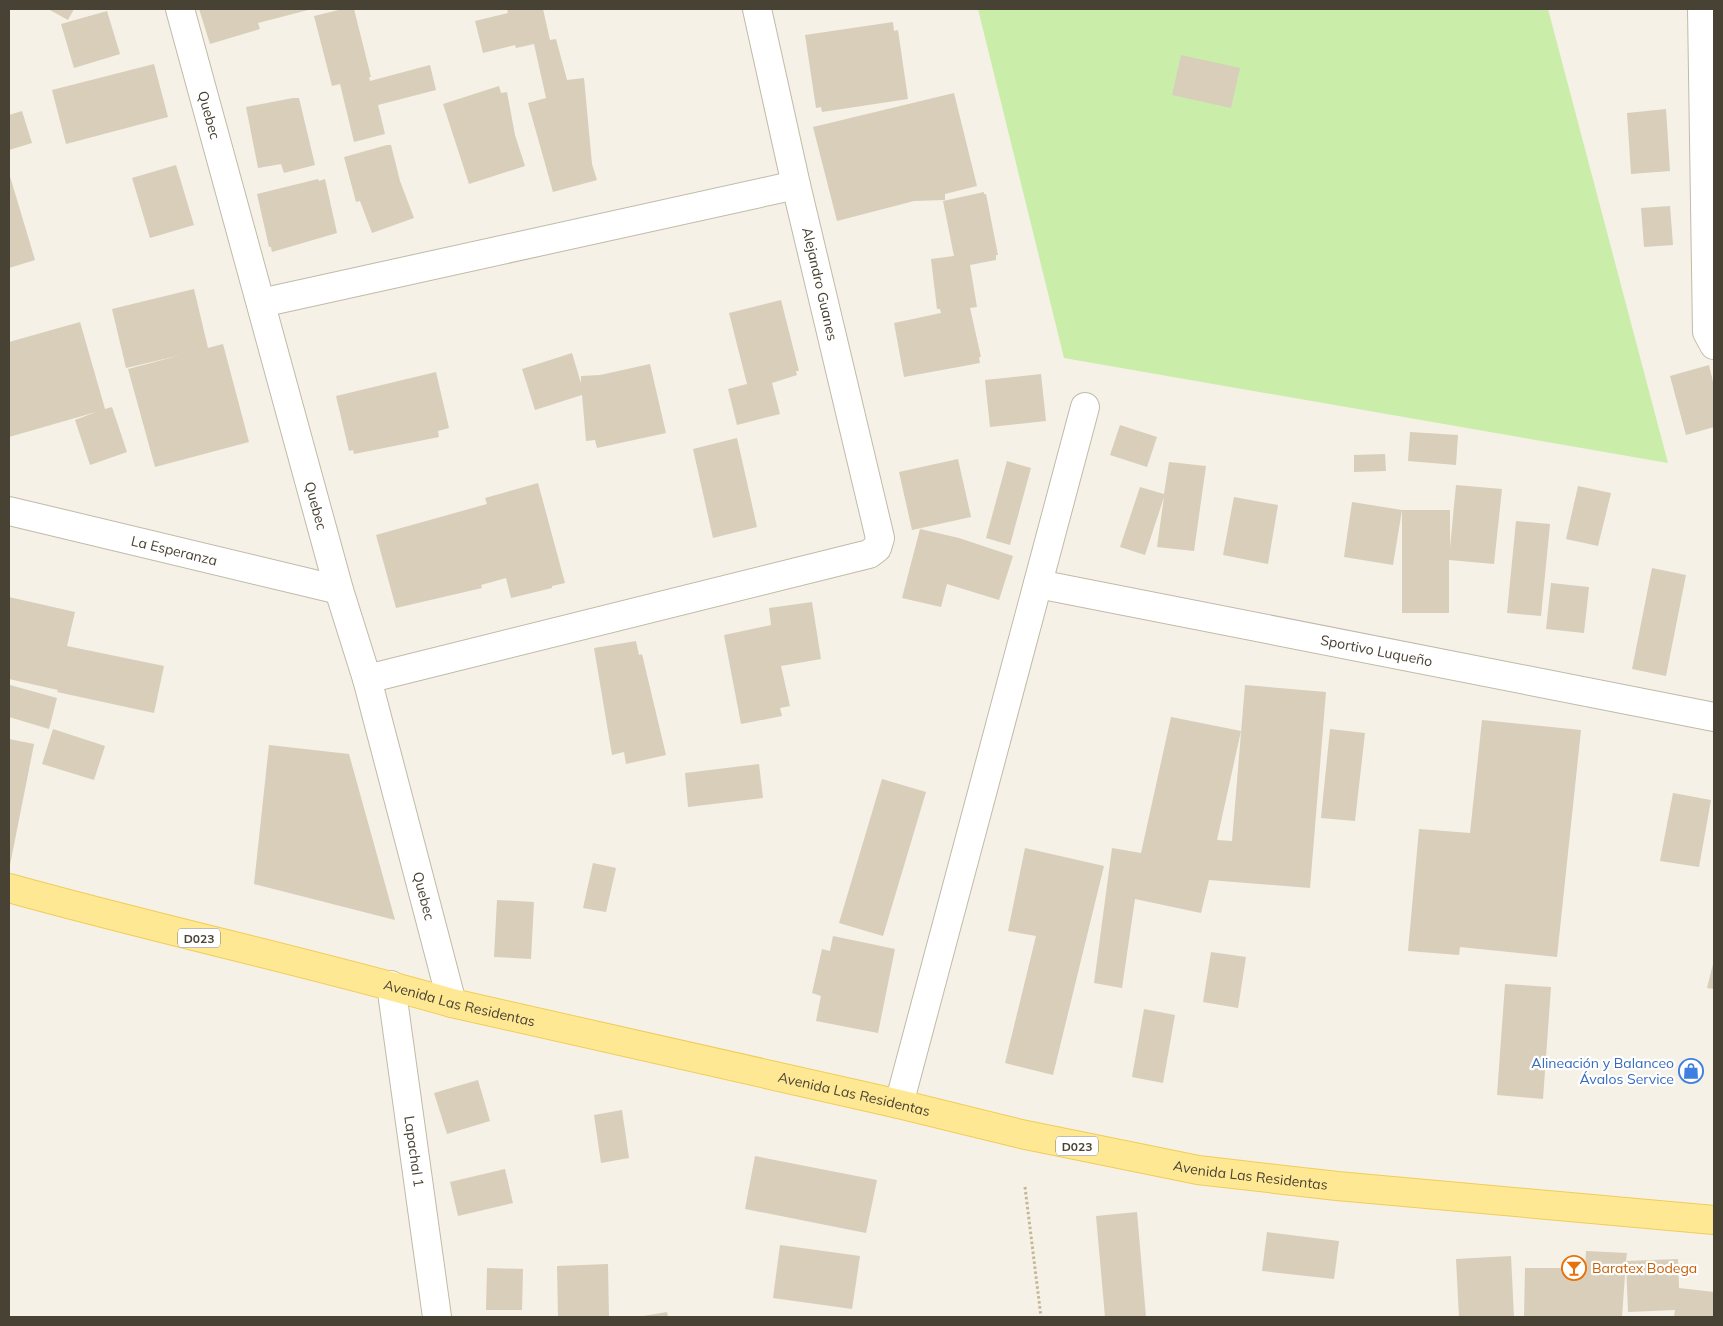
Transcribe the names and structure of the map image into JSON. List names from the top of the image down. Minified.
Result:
{"streets":{"main road":["D023","Avenida Las Residentas"],"street":["Quebec","Alejandro Guanes","La Esperanza","Sportivo Luqueño","Lapachal 1"]},"crossings":[["Quebec","Alejandro Guanes"],["Quebec","La Esperanza"],["Quebec","Avenida Las Residentas"],["Avenida Las Residentas","Lapachal 1"]],"places":{"shop":["Alineación y Balanceo Ávalos Service"],"bar":["Baratex Bodega"]}}
